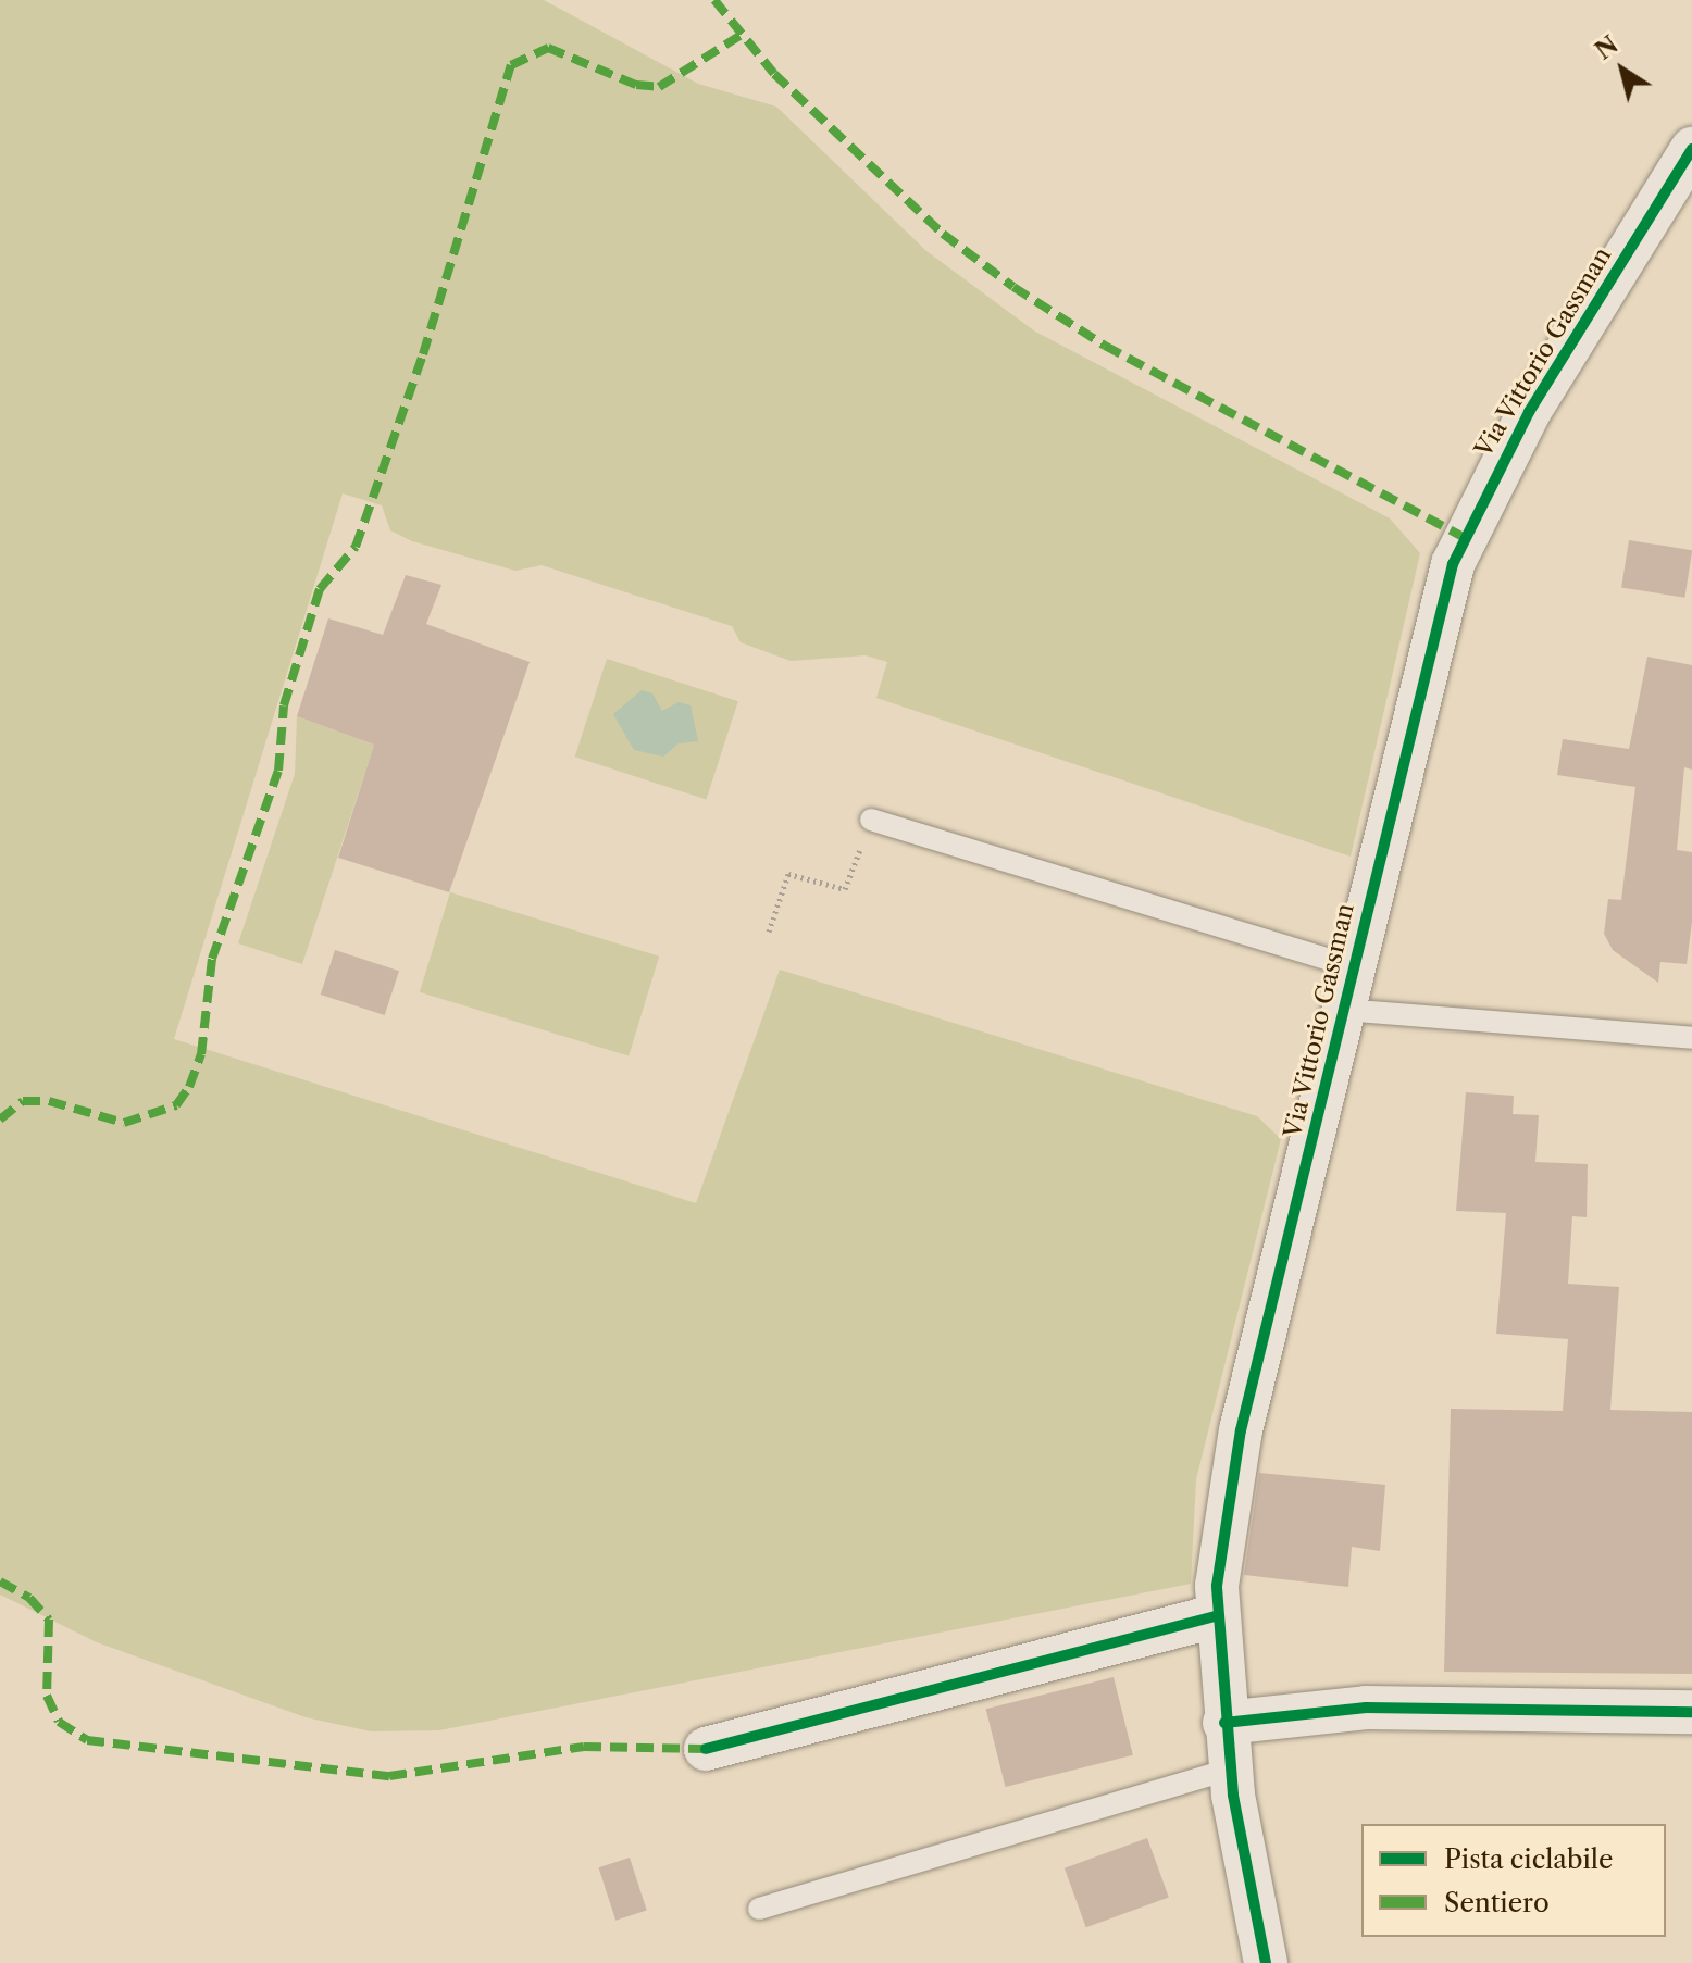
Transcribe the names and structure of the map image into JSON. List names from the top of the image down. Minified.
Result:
{"streets":{"street":["Via Vittorio Gassman"]},"legend":["Pista ciclabile","Sentiero"],"north":"top left"}
